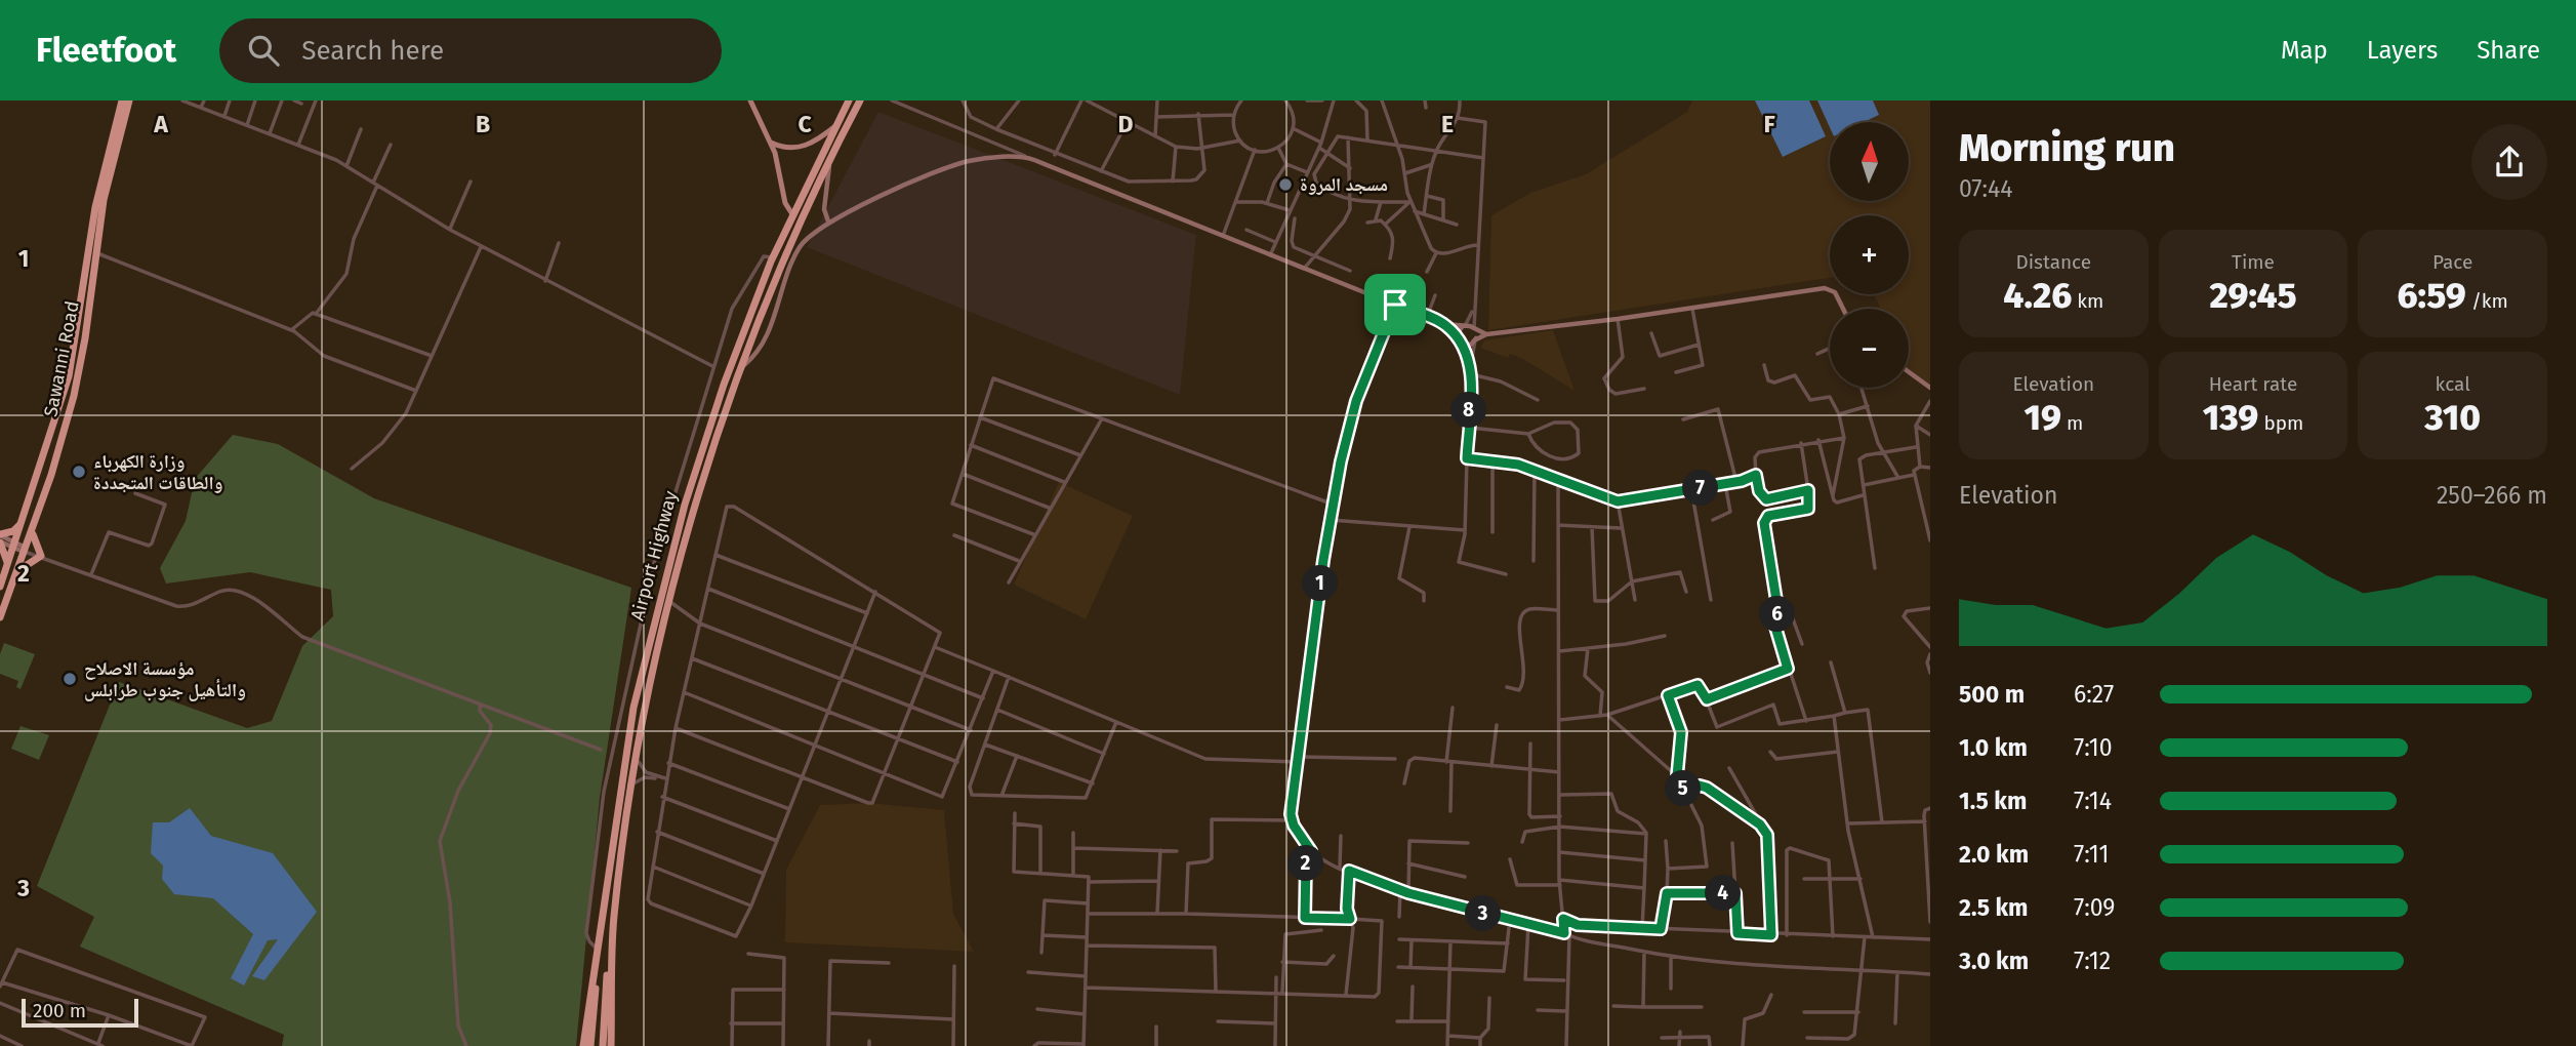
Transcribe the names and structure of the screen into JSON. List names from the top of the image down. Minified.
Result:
{"streets":{"highway":["Sawanni Road","Airport Highway"]},"places":["مسجد المروة","وزارة الكهرباء والطاقات المتجددة","مؤسسة الاصلاح والتأهيل جنوب طرابلس"],"scale_bar":"200 m","north":"top","page":{"header":"Fleetfoot","search":"Search here","nav":["Map","Layers","Share"],"heading":["Morning run","07:44"],"map_buttons":["+","−"],"stats":[["Distance","4.26 km"],["Time","29:45"],["Pace","6:59 /km"],["Elevation","19 m"],["Heart rate","139 bpm"],["kcal","310"]],"pins":["8","7","1","6","5","2","4","3"],"chart":["Elevation","250–266 m"],"list":[{"name":"500 m","note":"6:27"},{"name":"1.0 km","note":"7:10"},{"name":"1.5 km","note":"7:14"},{"name":"2.0 km","note":"7:11"},{"name":"2.5 km","note":"7:09"},{"name":"3.0 km","note":"7:12"}],"scale":"200 m"},"grid":{"columns":["A","B","C","D","E","F"],"rows":["1","2","3"]}}
